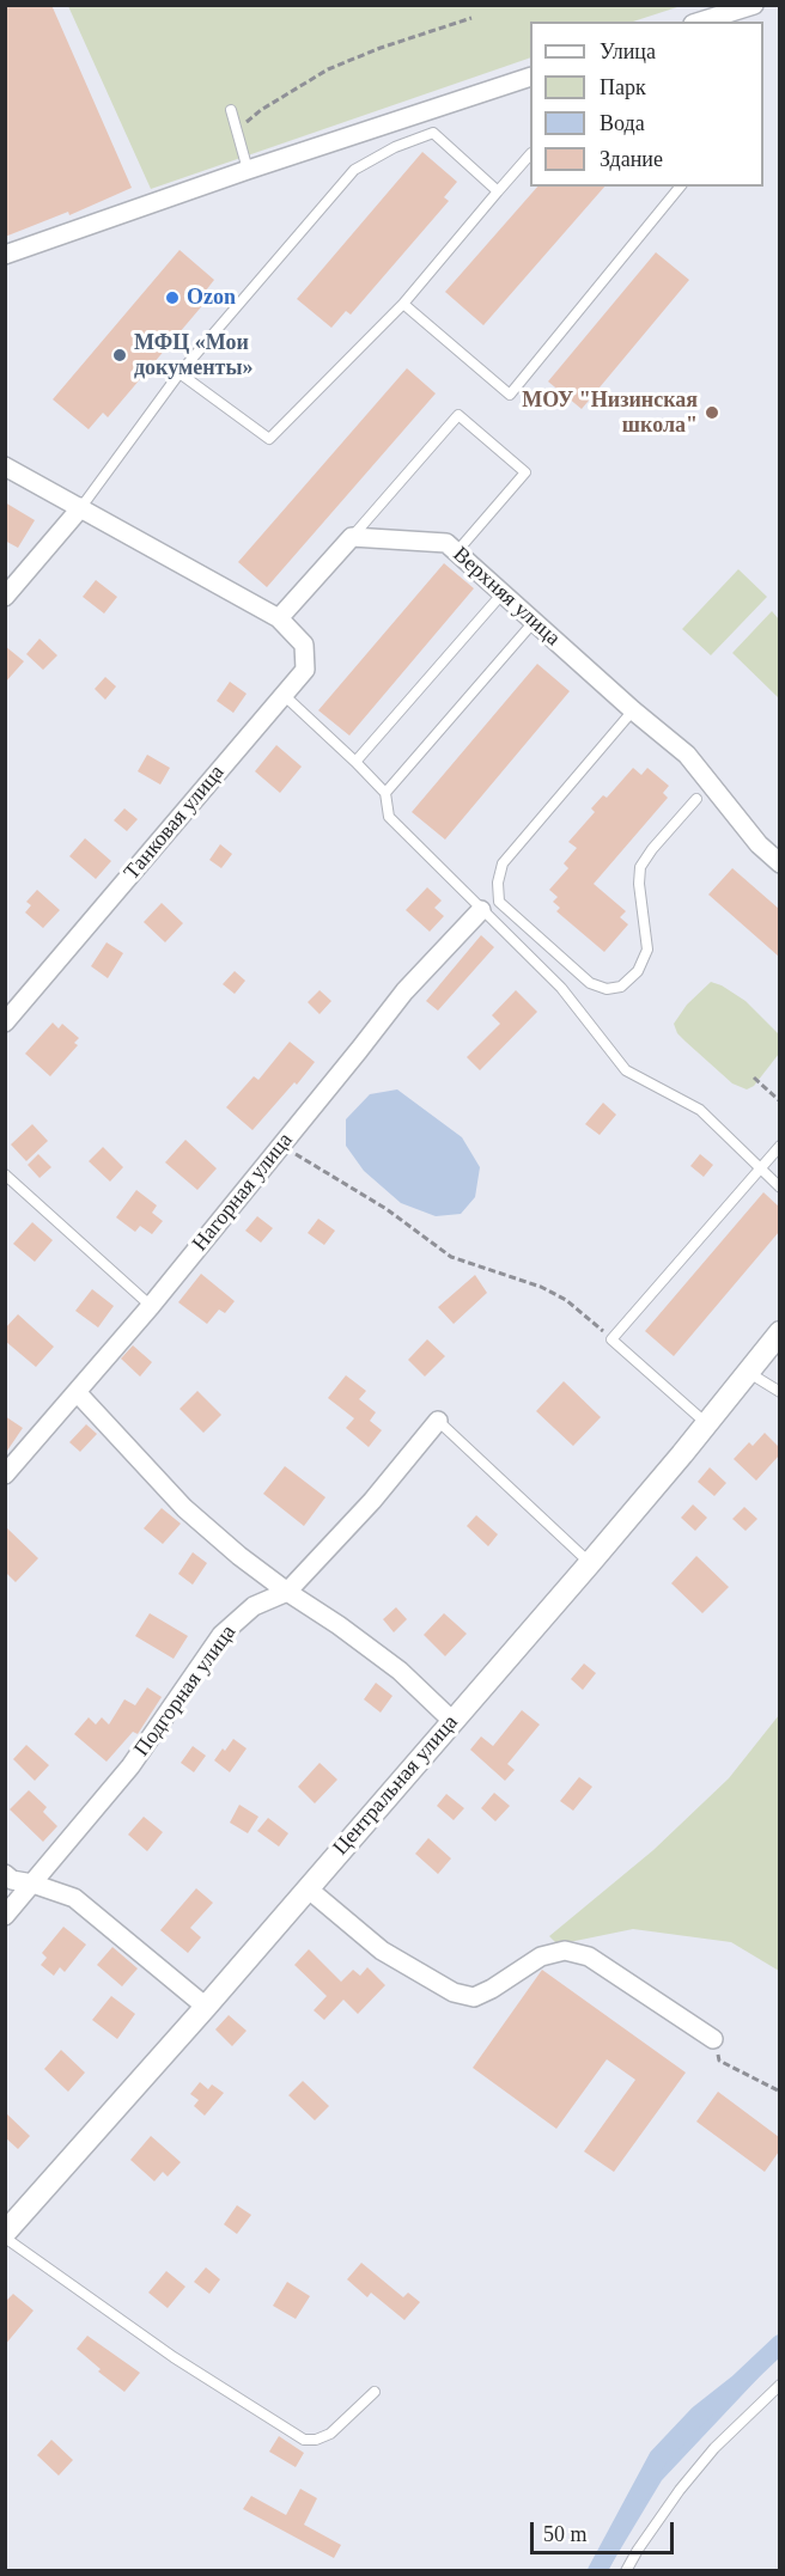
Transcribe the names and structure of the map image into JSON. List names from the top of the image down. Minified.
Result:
{"streets":{"street":["Верхняя улица","Танковая улица","Нагорная улица","Подгорная улица","Центральная улица"]},"places":["Ozon","МФЦ «Мои документы»","МОУ \"Низинская школа\""],"legend":["Улица","Парк","Вода","Здание"],"scale_bar":"50 m"}
